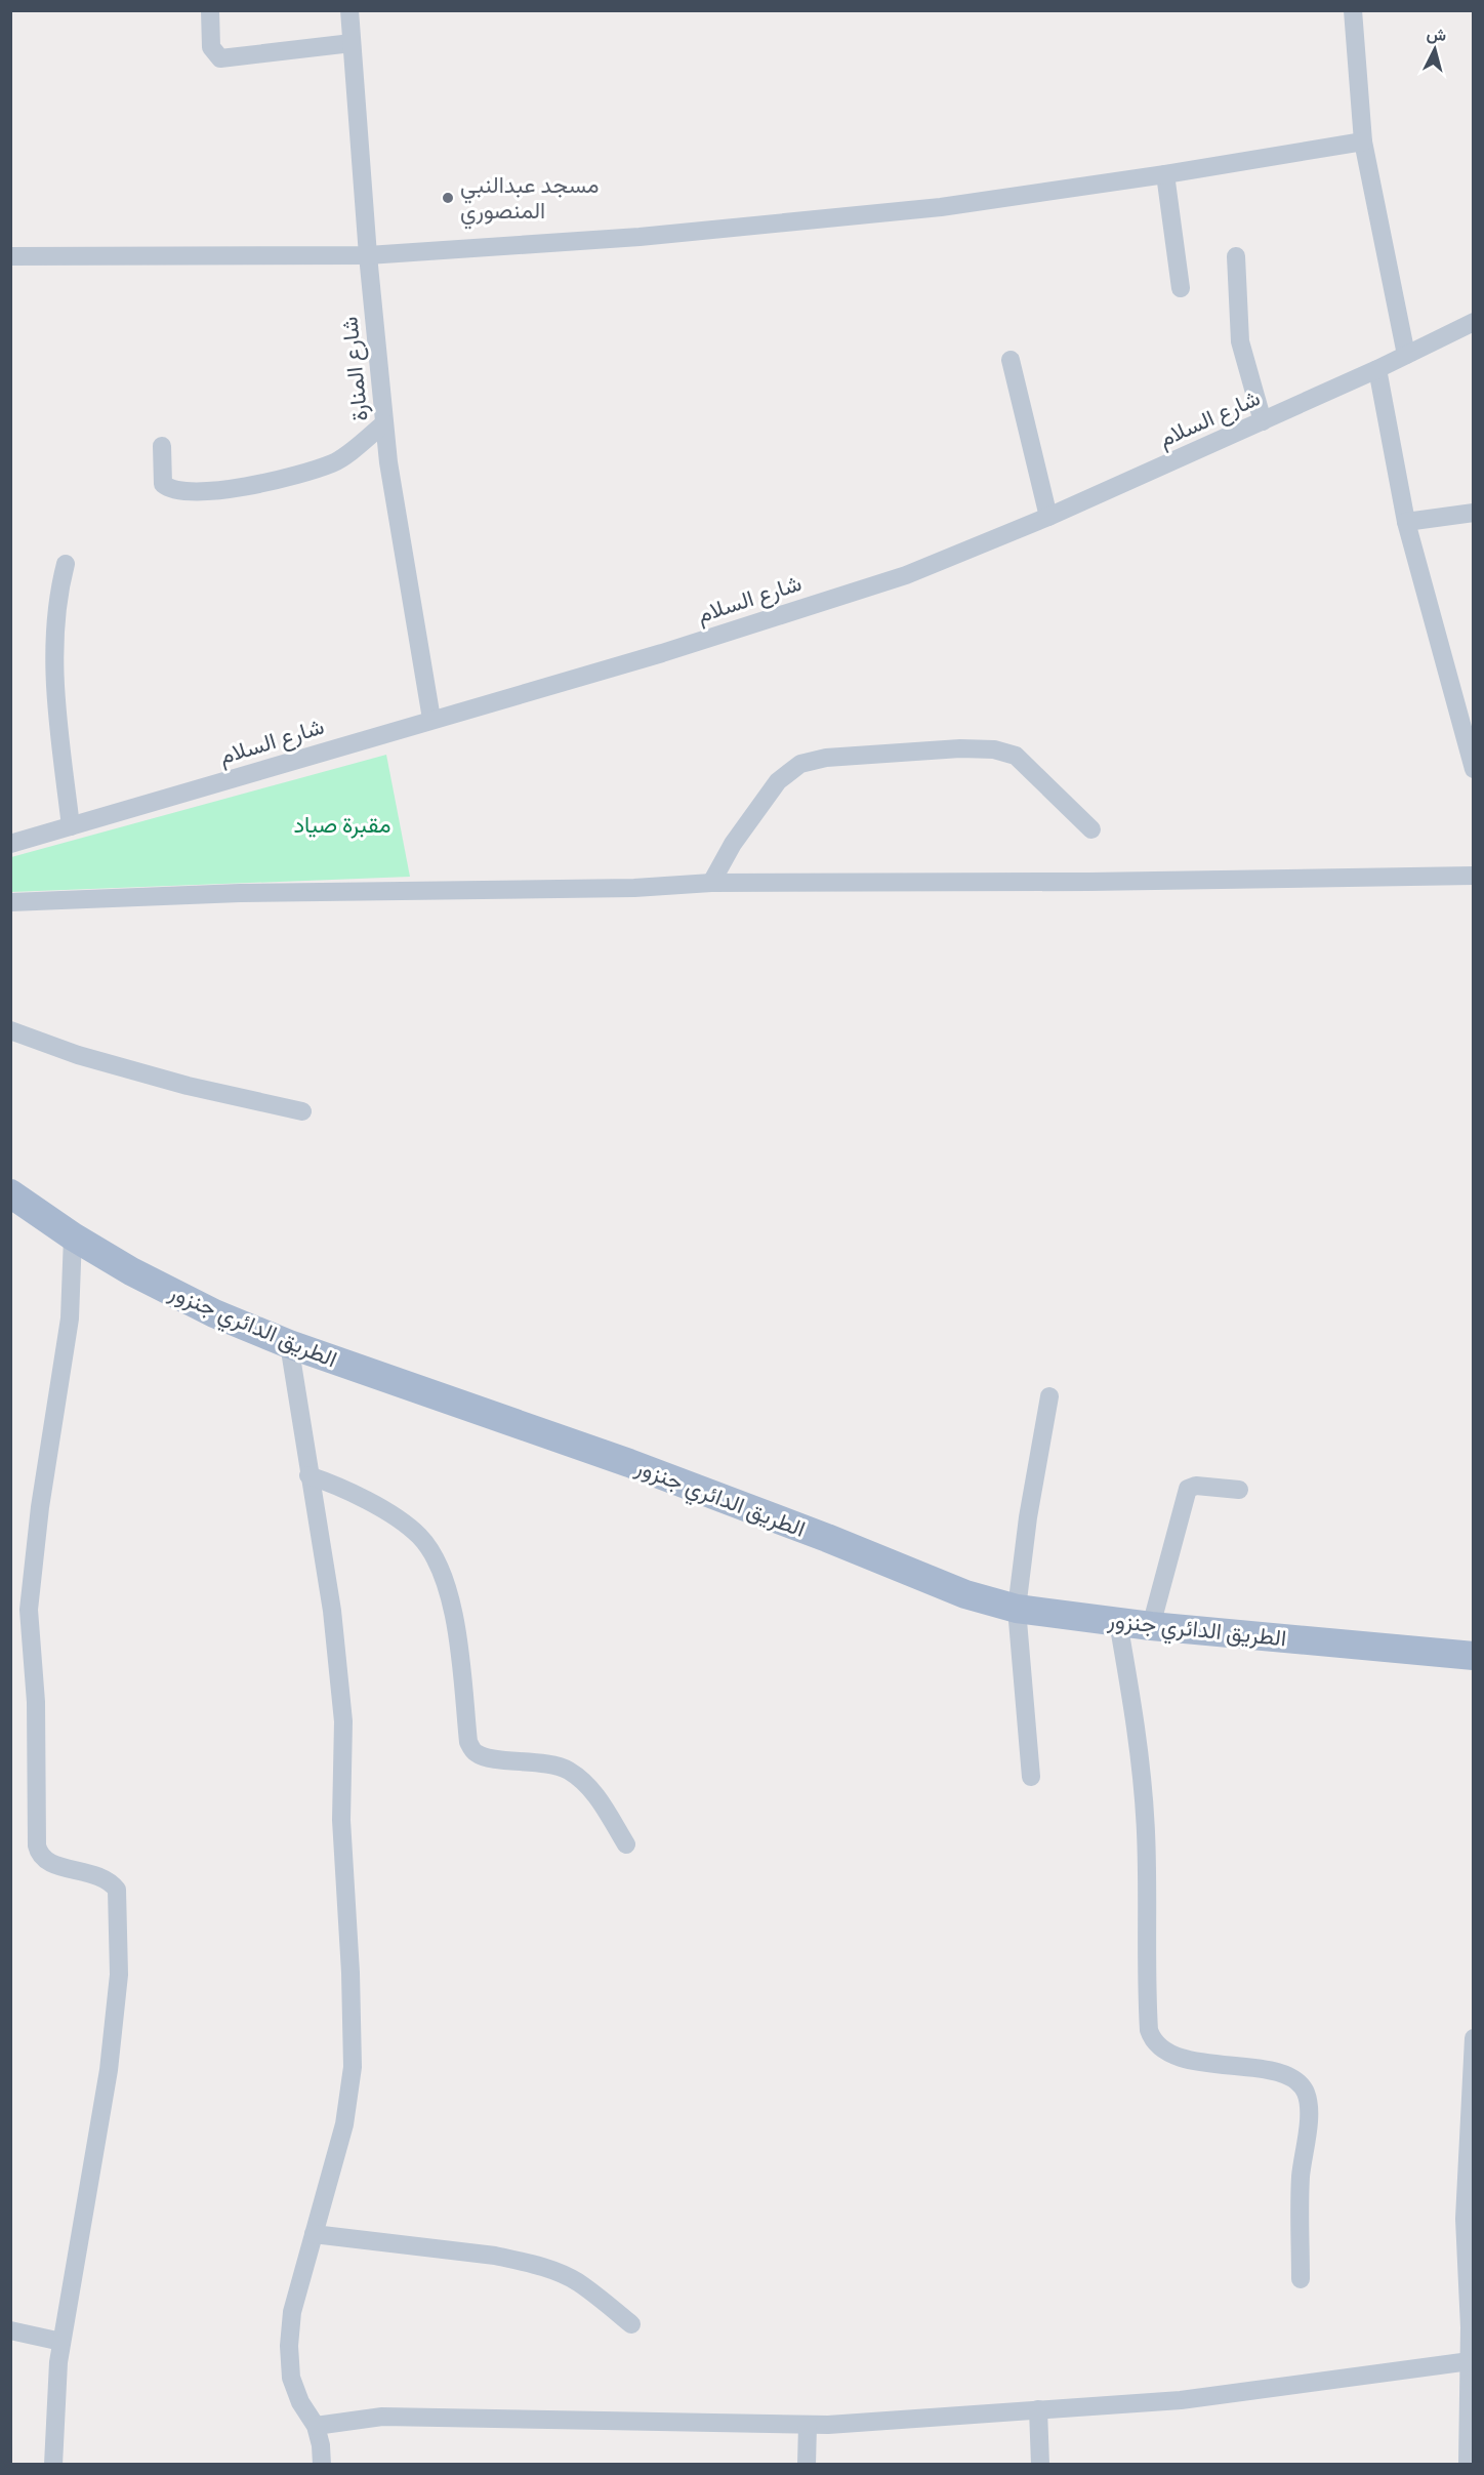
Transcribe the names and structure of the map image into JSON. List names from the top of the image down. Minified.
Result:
{"streets":{"main road":["الطريق الدائري جنزور"],"street":["شارع المنارة","شارع السلام"]},"crossings":[["شارع المنارة","شارع السلام"]],"parks":["مقبرة صياد"],"places":["مسجد عبدالنبي المنصوري"],"north":"top"}
